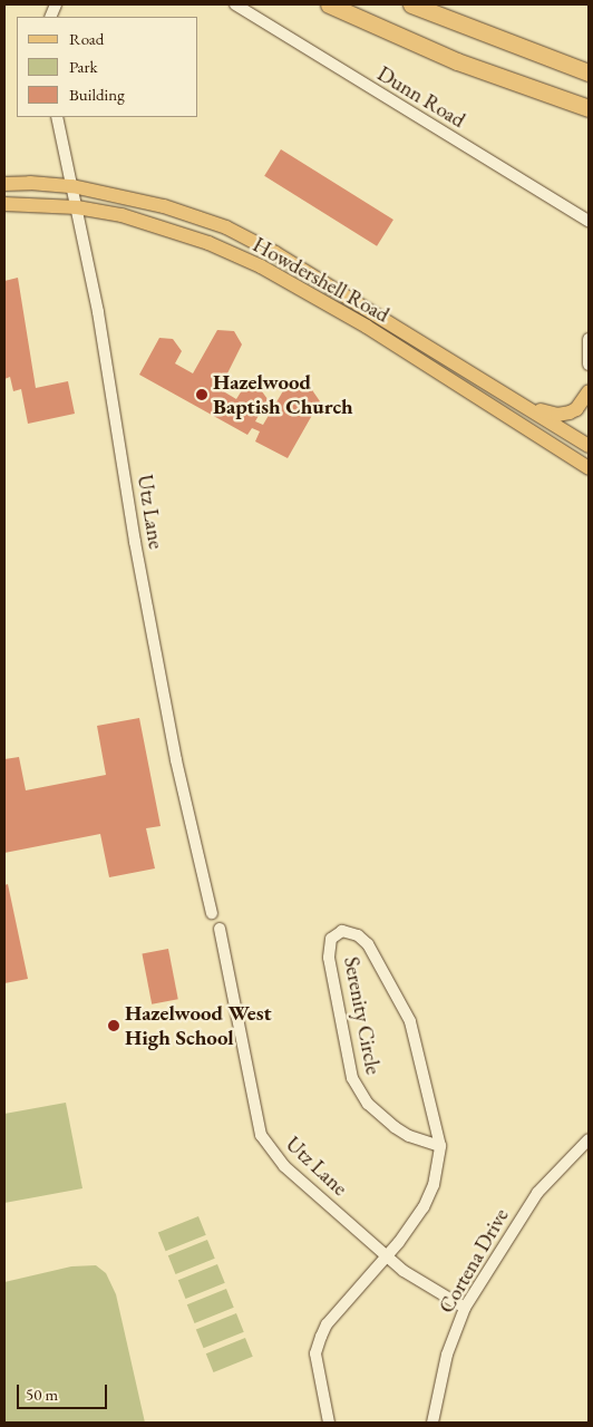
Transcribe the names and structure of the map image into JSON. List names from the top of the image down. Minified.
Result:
{"streets":{"main road":["Howdershell Road"],"street":["Dunn Road","Utz Lane","Serenity Circle","Cortena Drive"]},"crossings":[["Howdershell Road","Utz Lane"],["Utz Lane","Serenity Circle"],["Utz Lane","Cortena Drive"]],"places":["Hazelwood Baptish Church","Hazelwood West High School"],"legend":["Road","Park","Building"],"scale_bar":"50 m"}
